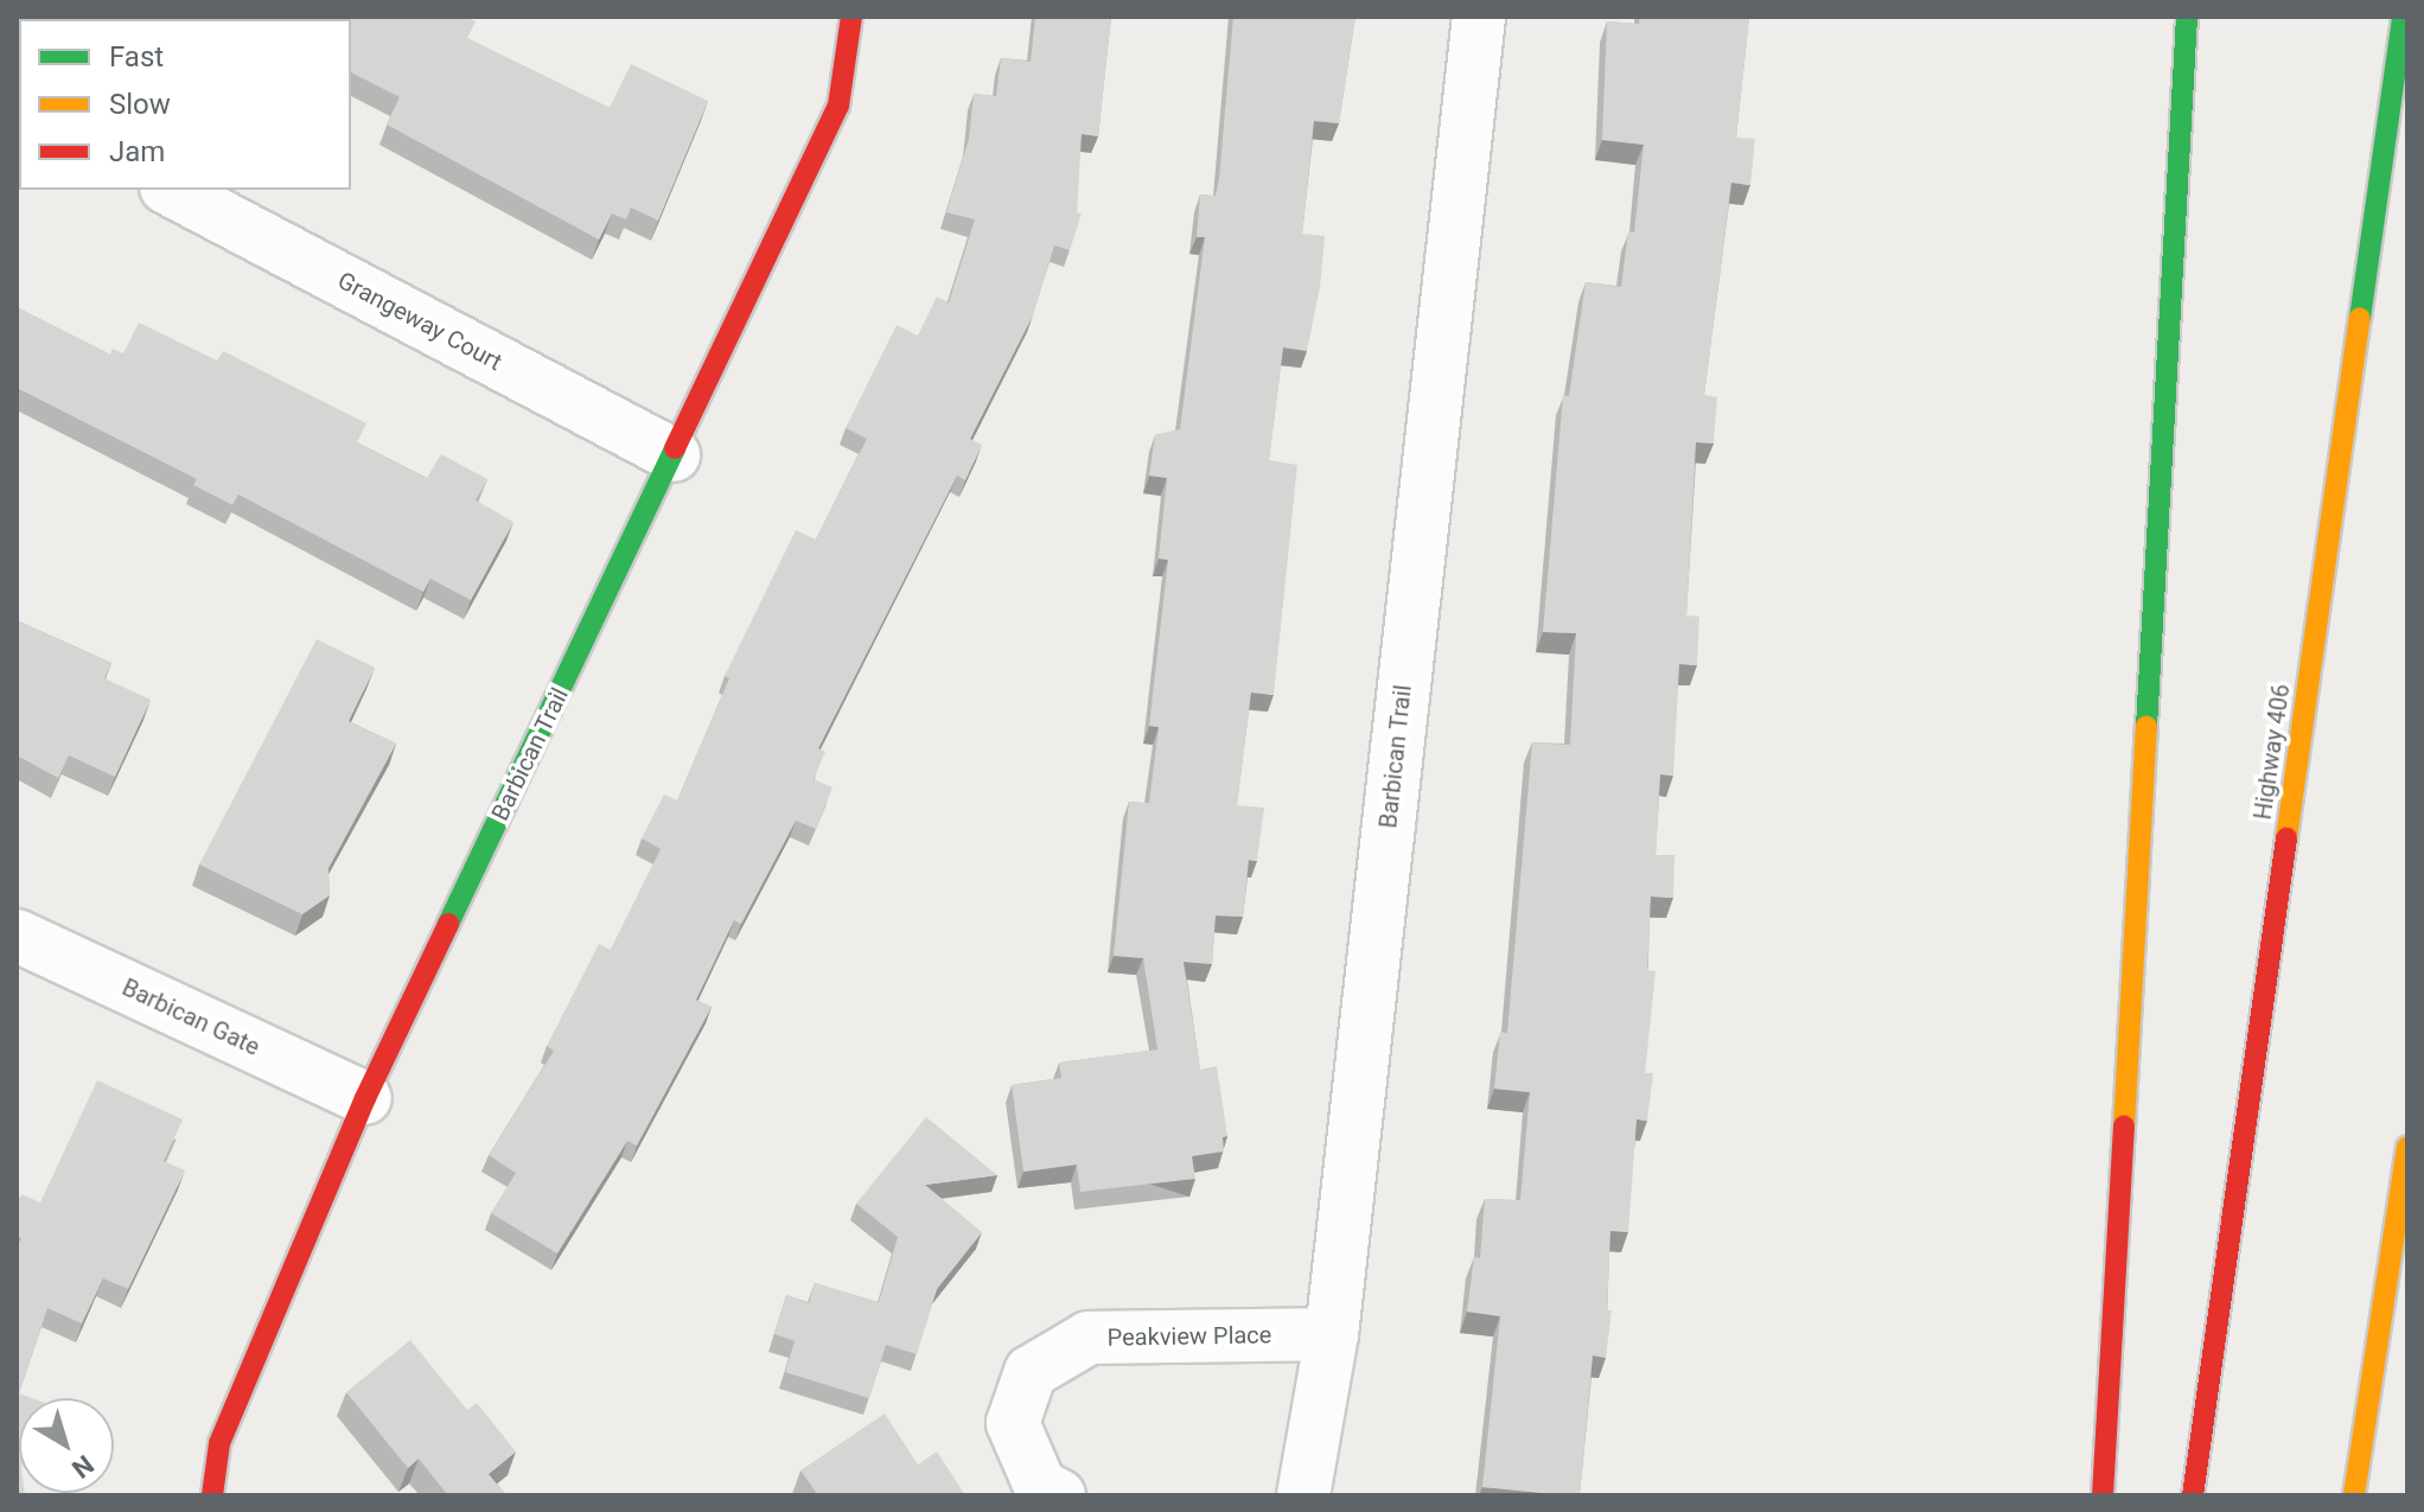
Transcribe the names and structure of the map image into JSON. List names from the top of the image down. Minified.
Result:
{"streets":{"main road":["Highway 406","Barbican Trail"],"street":["Grangeway Court","Barbican Gate","Peakview Place"]},"crossings":[["Grangeway Court","Barbican Trail"],["Barbican Trail","Barbican Gate"],["Barbican Trail","Peakview Place"]],"legend":["Fast","Slow","Jam"],"north":"bottom right"}
